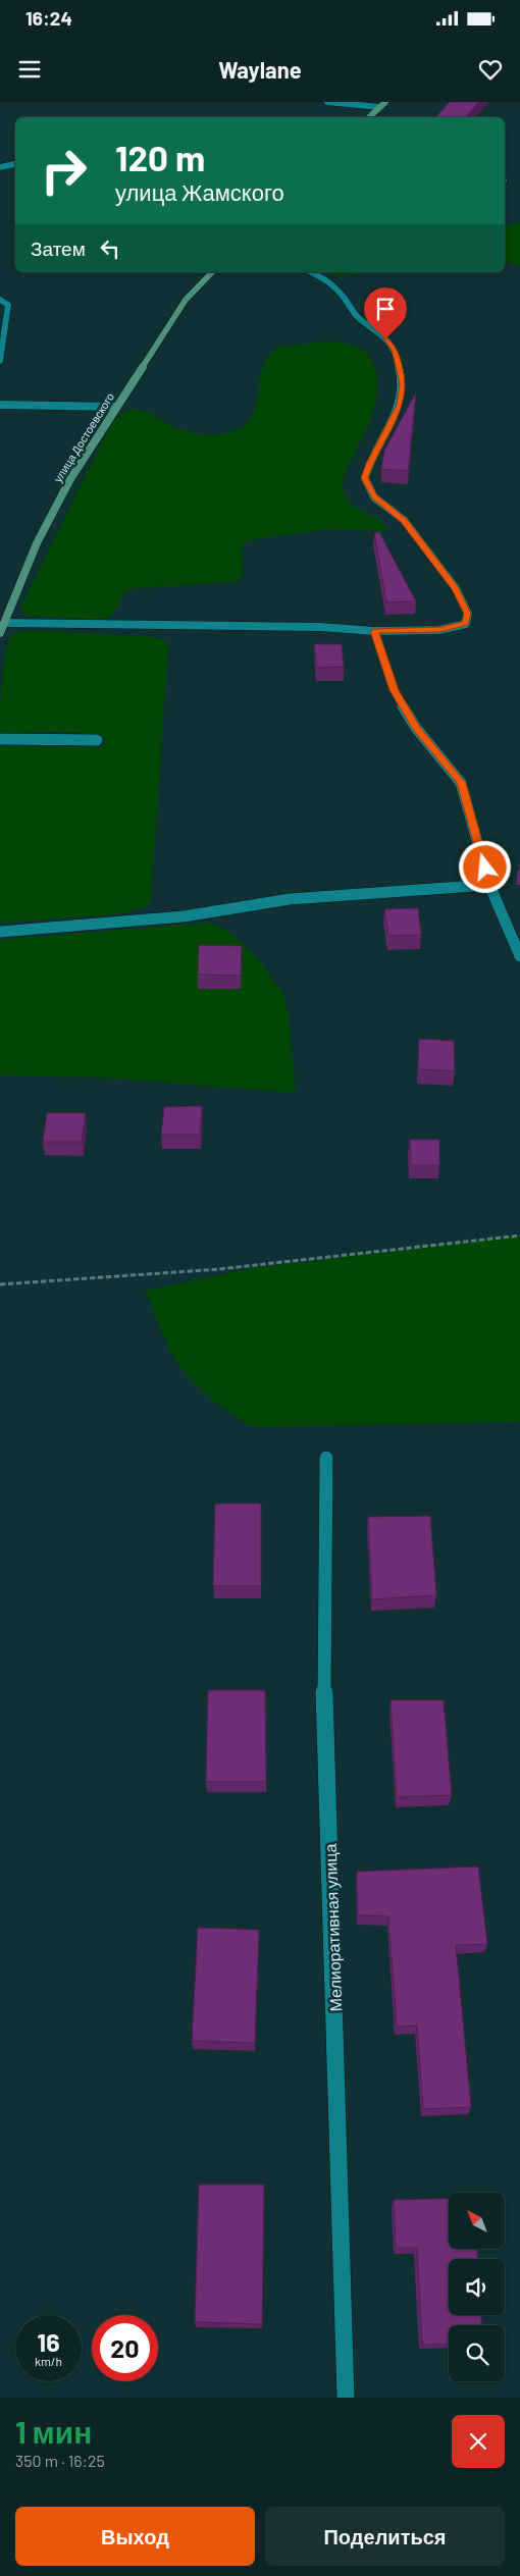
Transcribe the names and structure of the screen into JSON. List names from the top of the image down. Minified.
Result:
{"streets":{"main road":["улица Достоевского"],"street":["Мелиоративная улица"]},"north":"top left","page":{"status":"16:24","header":"Waylane","turn":["120 m","улица Жамского"],"then":"Затем","speed":"16 km/h","limit":"20","heading":["1 мин","350 m · 16:25"],"buttons":["Выход","Поделиться"]}}
